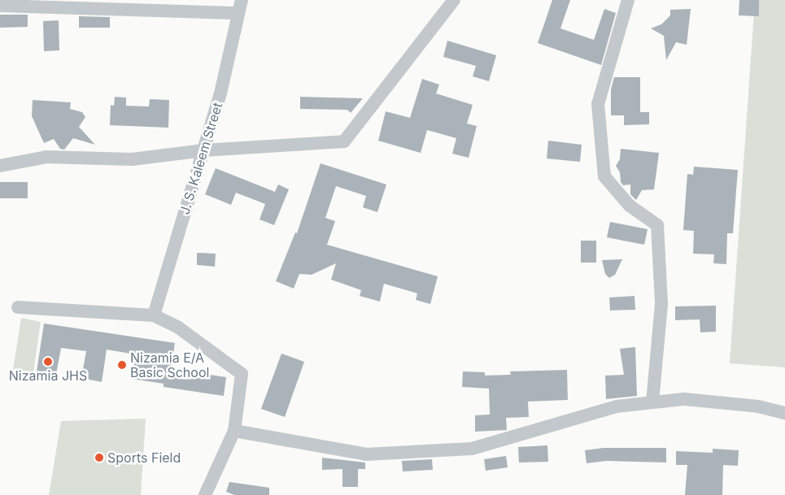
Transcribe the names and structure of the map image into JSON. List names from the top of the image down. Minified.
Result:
{"streets":{"street":["J. S. Kaleem Street"]},"places":["Nizamia JHS","Nizamia E/A Basic School","Sports Field"]}
